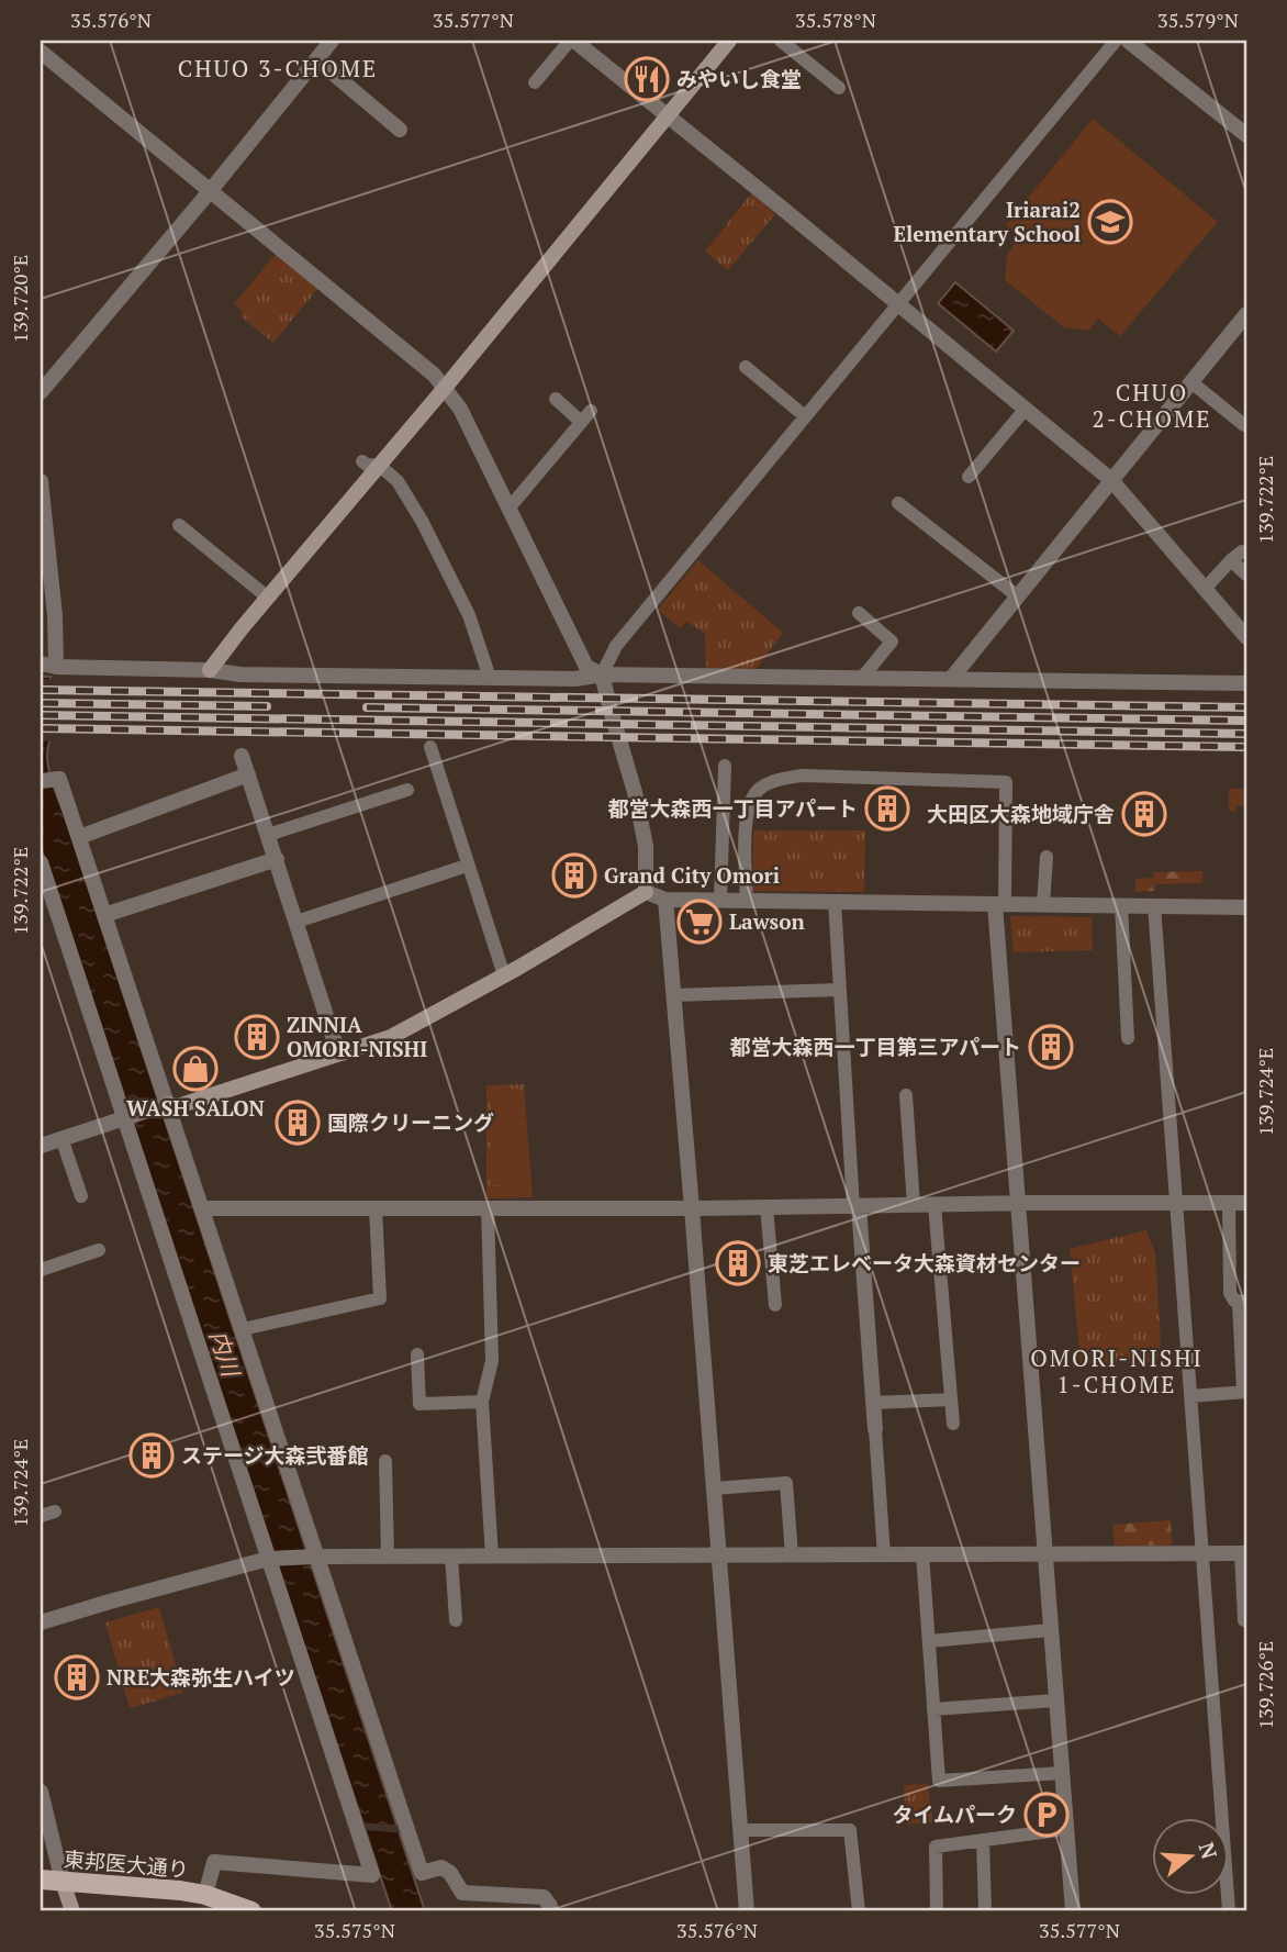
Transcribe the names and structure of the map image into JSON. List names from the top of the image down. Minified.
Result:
{"streets":{"main road":["東邦医大通り"]},"districts":["CHUO 3-CHOME","CHUO 2-CHOME","OMORI-NISHI 1-CHOME"],"water":["内川"],"places":{"restaurant":["みやいし食堂"],"school or university":["Iriarai2 Elementary School"],"building":["都営大森西一丁目アパート","大田区大森地域庁舎","Grand City Omori","ZINNIA OMORI-NISHI","都営大森西一丁目第三アパート","国際クリーニング","東芝エレベータ大森資材センター","ステージ大森弐番館","NRE大森弥生ハイツ"],"supermarket":["Lawson"],"shop":["WASH SALON"],"parking":["タイムパーク"]},"north":"right","coordinates":["35.576°N","35.577°N","35.578°N","35.579°N","139.720°E","139.722°E","139.724°E","139.726°E","35.575°N"]}
